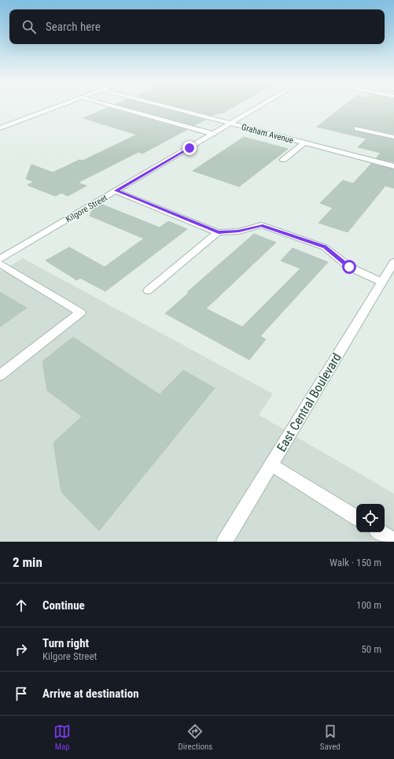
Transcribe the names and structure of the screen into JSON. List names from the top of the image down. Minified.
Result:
{"streets":{"street":["Graham Avenue","Kilgore Street","East Central Boulevard"]},"crossings":[["Graham Avenue","Kilgore Street"]],"page":{"search":"Search here","heading":["2 min","Walk · 150 m"],"list":[["Continue","100 m"],["Turn right","Kilgore Street","50 m"],"Arrive at destination"],"nav":["Map","Directions","Saved"]}}
